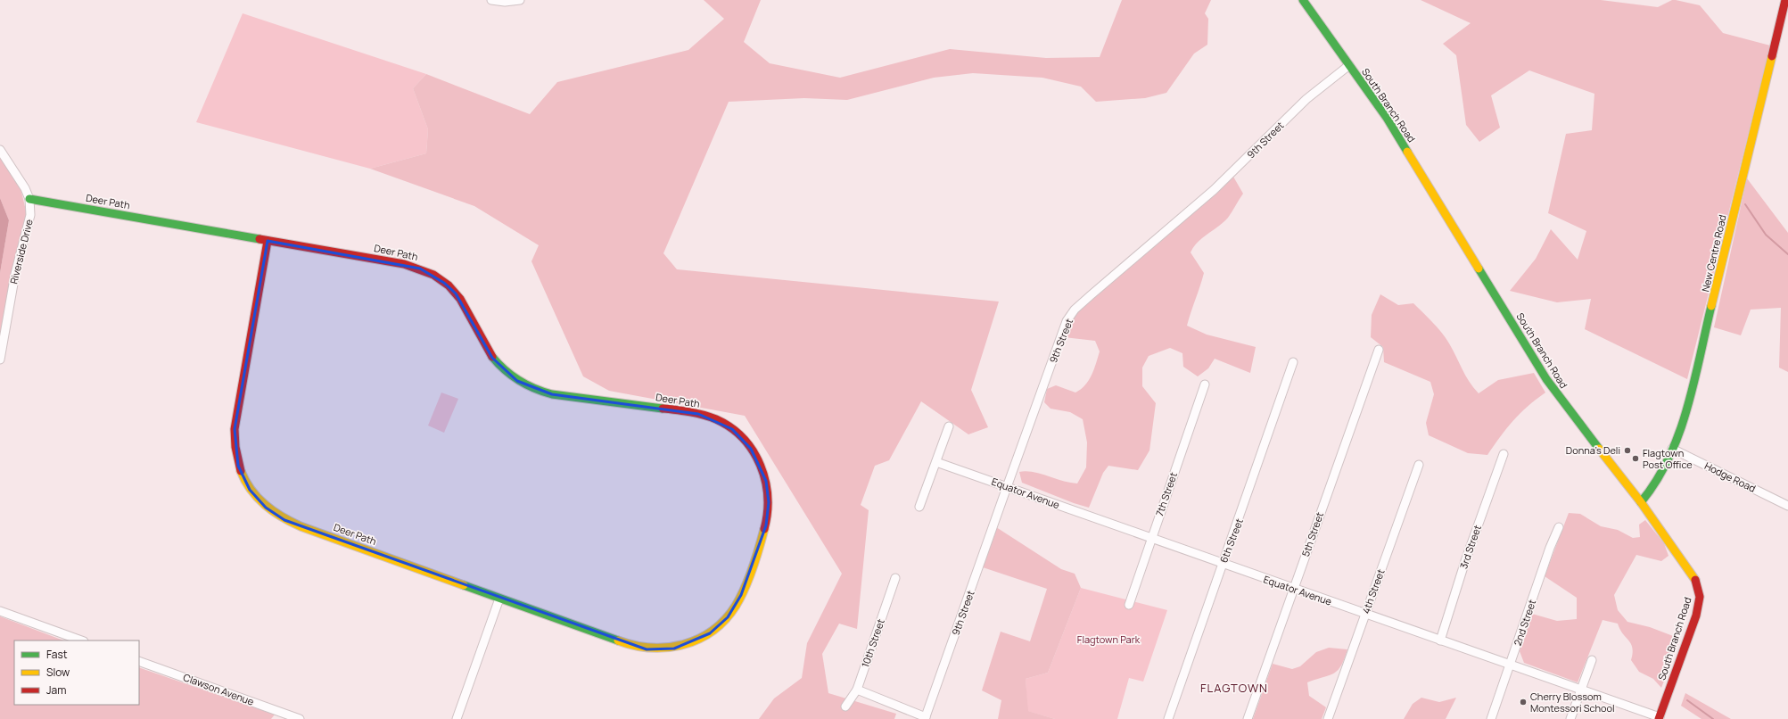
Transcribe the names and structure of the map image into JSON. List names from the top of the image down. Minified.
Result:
{"streets":{"street":["South Branch Road","9th Street","Deer Path","Riverside Drive","New Centre Road","Hodge Road","Equator Avenue","7th Street","5th Street","6th Street","3rd Street","4th Street","2nd Street","10th Street","Clawson Avenue"]},"crossings":[["South Branch Road","9th Street"],["South Branch Road","New Centre Road"],["South Branch Road","Equator Avenue"],["9th Street","Equator Avenue"],["Deer Path","Riverside Drive"],["New Centre Road","Hodge Road"],["Equator Avenue","7th Street"],["Equator Avenue","5th Street"],["Equator Avenue","6th Street"],["Equator Avenue","3rd Street"],["Equator Avenue","4th Street"],["Equator Avenue","2nd Street"]],"districts":["FLAGTOWN"],"parks":["Flagtown Park"],"places":["Donna's Deli","Flagtown Post Office","Cherry Blossom Montessori School"],"legend":["Fast","Slow","Jam"]}
